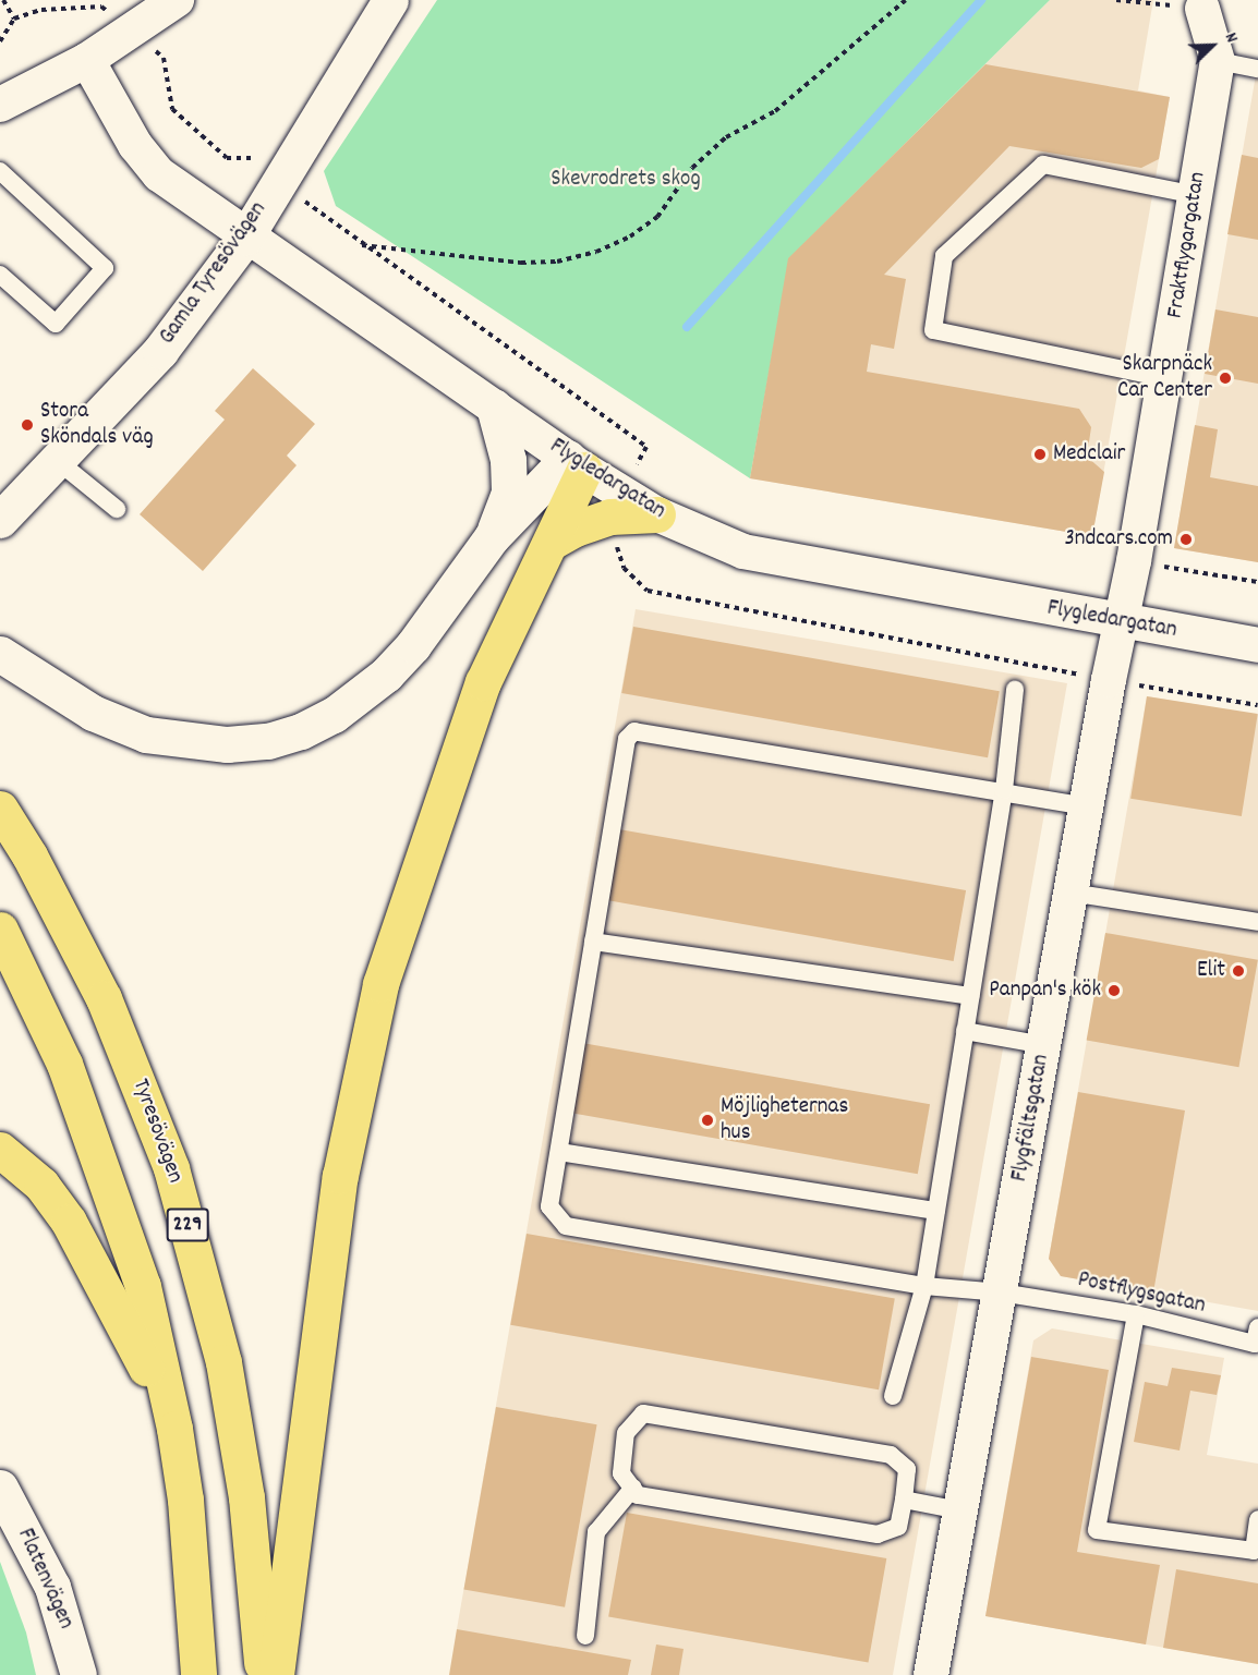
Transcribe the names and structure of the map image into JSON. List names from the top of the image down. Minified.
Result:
{"streets":{"highway":["Tyresövägen","229"],"street":["Fraktflygargatan","Gamla Tyresövägen","Flygledargatan","Flygfältsgatan","Flatenvägen"],"lane":["Postflygsgatan"]},"crossings":[["Fraktflygargatan","Flygfältsgatan"],["Gamla Tyresövägen","Flygledargatan"],["Flygledargatan","Flygfältsgatan"],["Flygfältsgatan","Postflygsgatan"]],"parks":["Skevrodrets skog"],"places":["Skarpnäck Car Center","Stora Sköndals väg","Medclair","3ndcars.com","Elit","Panpan's kök","Möjligheternas hus"],"north":"top right"}
